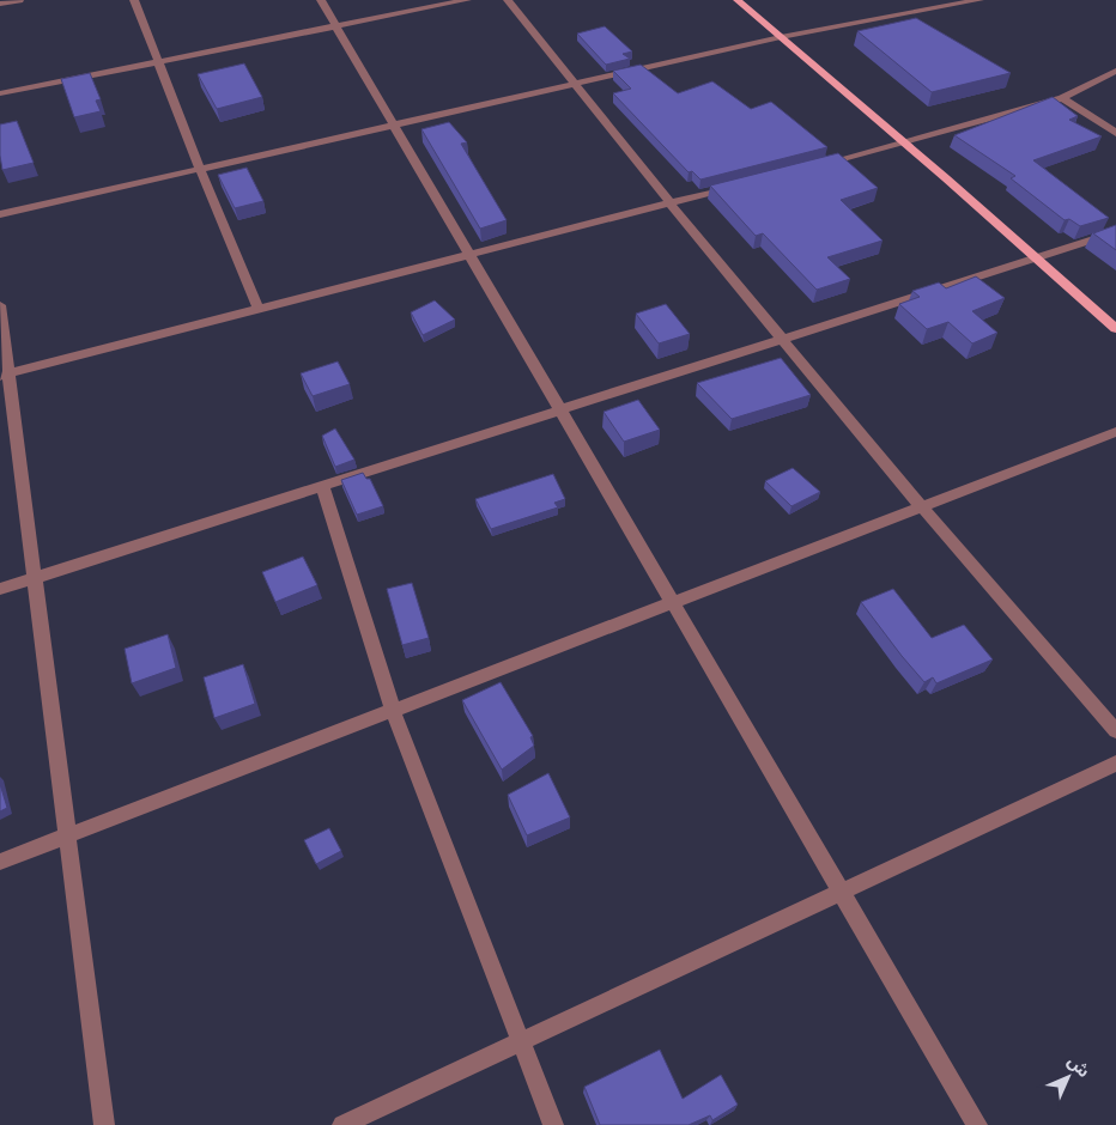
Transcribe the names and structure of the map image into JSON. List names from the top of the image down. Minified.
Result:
{"north":"top right"}
